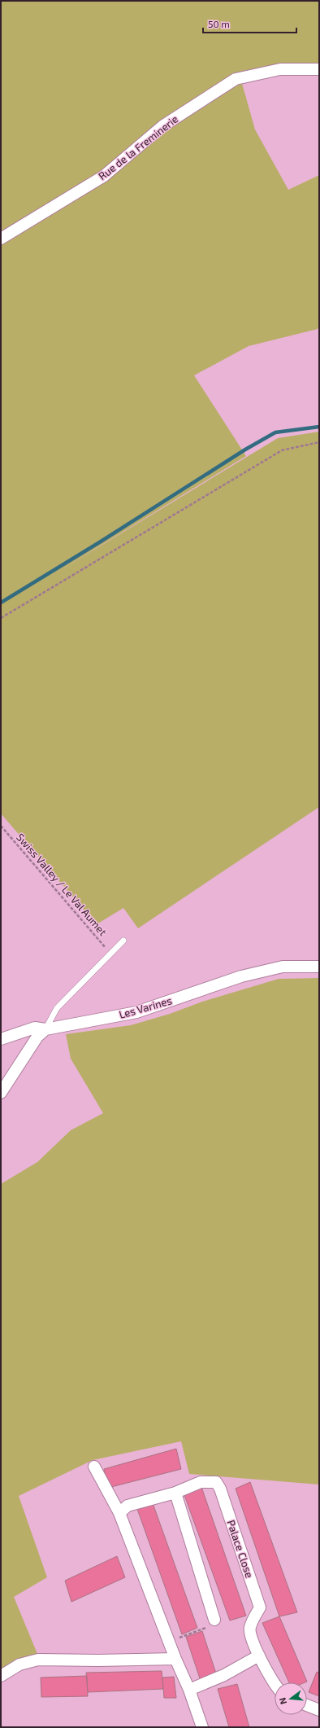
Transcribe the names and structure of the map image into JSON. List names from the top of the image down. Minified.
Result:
{"streets":{"street":["Rue de la Freminerie","Les Varines","Palace Close"],"path":["Swiss Valley / Le Val Aumet"]},"scale_bar":"50 m","north":"left"}
